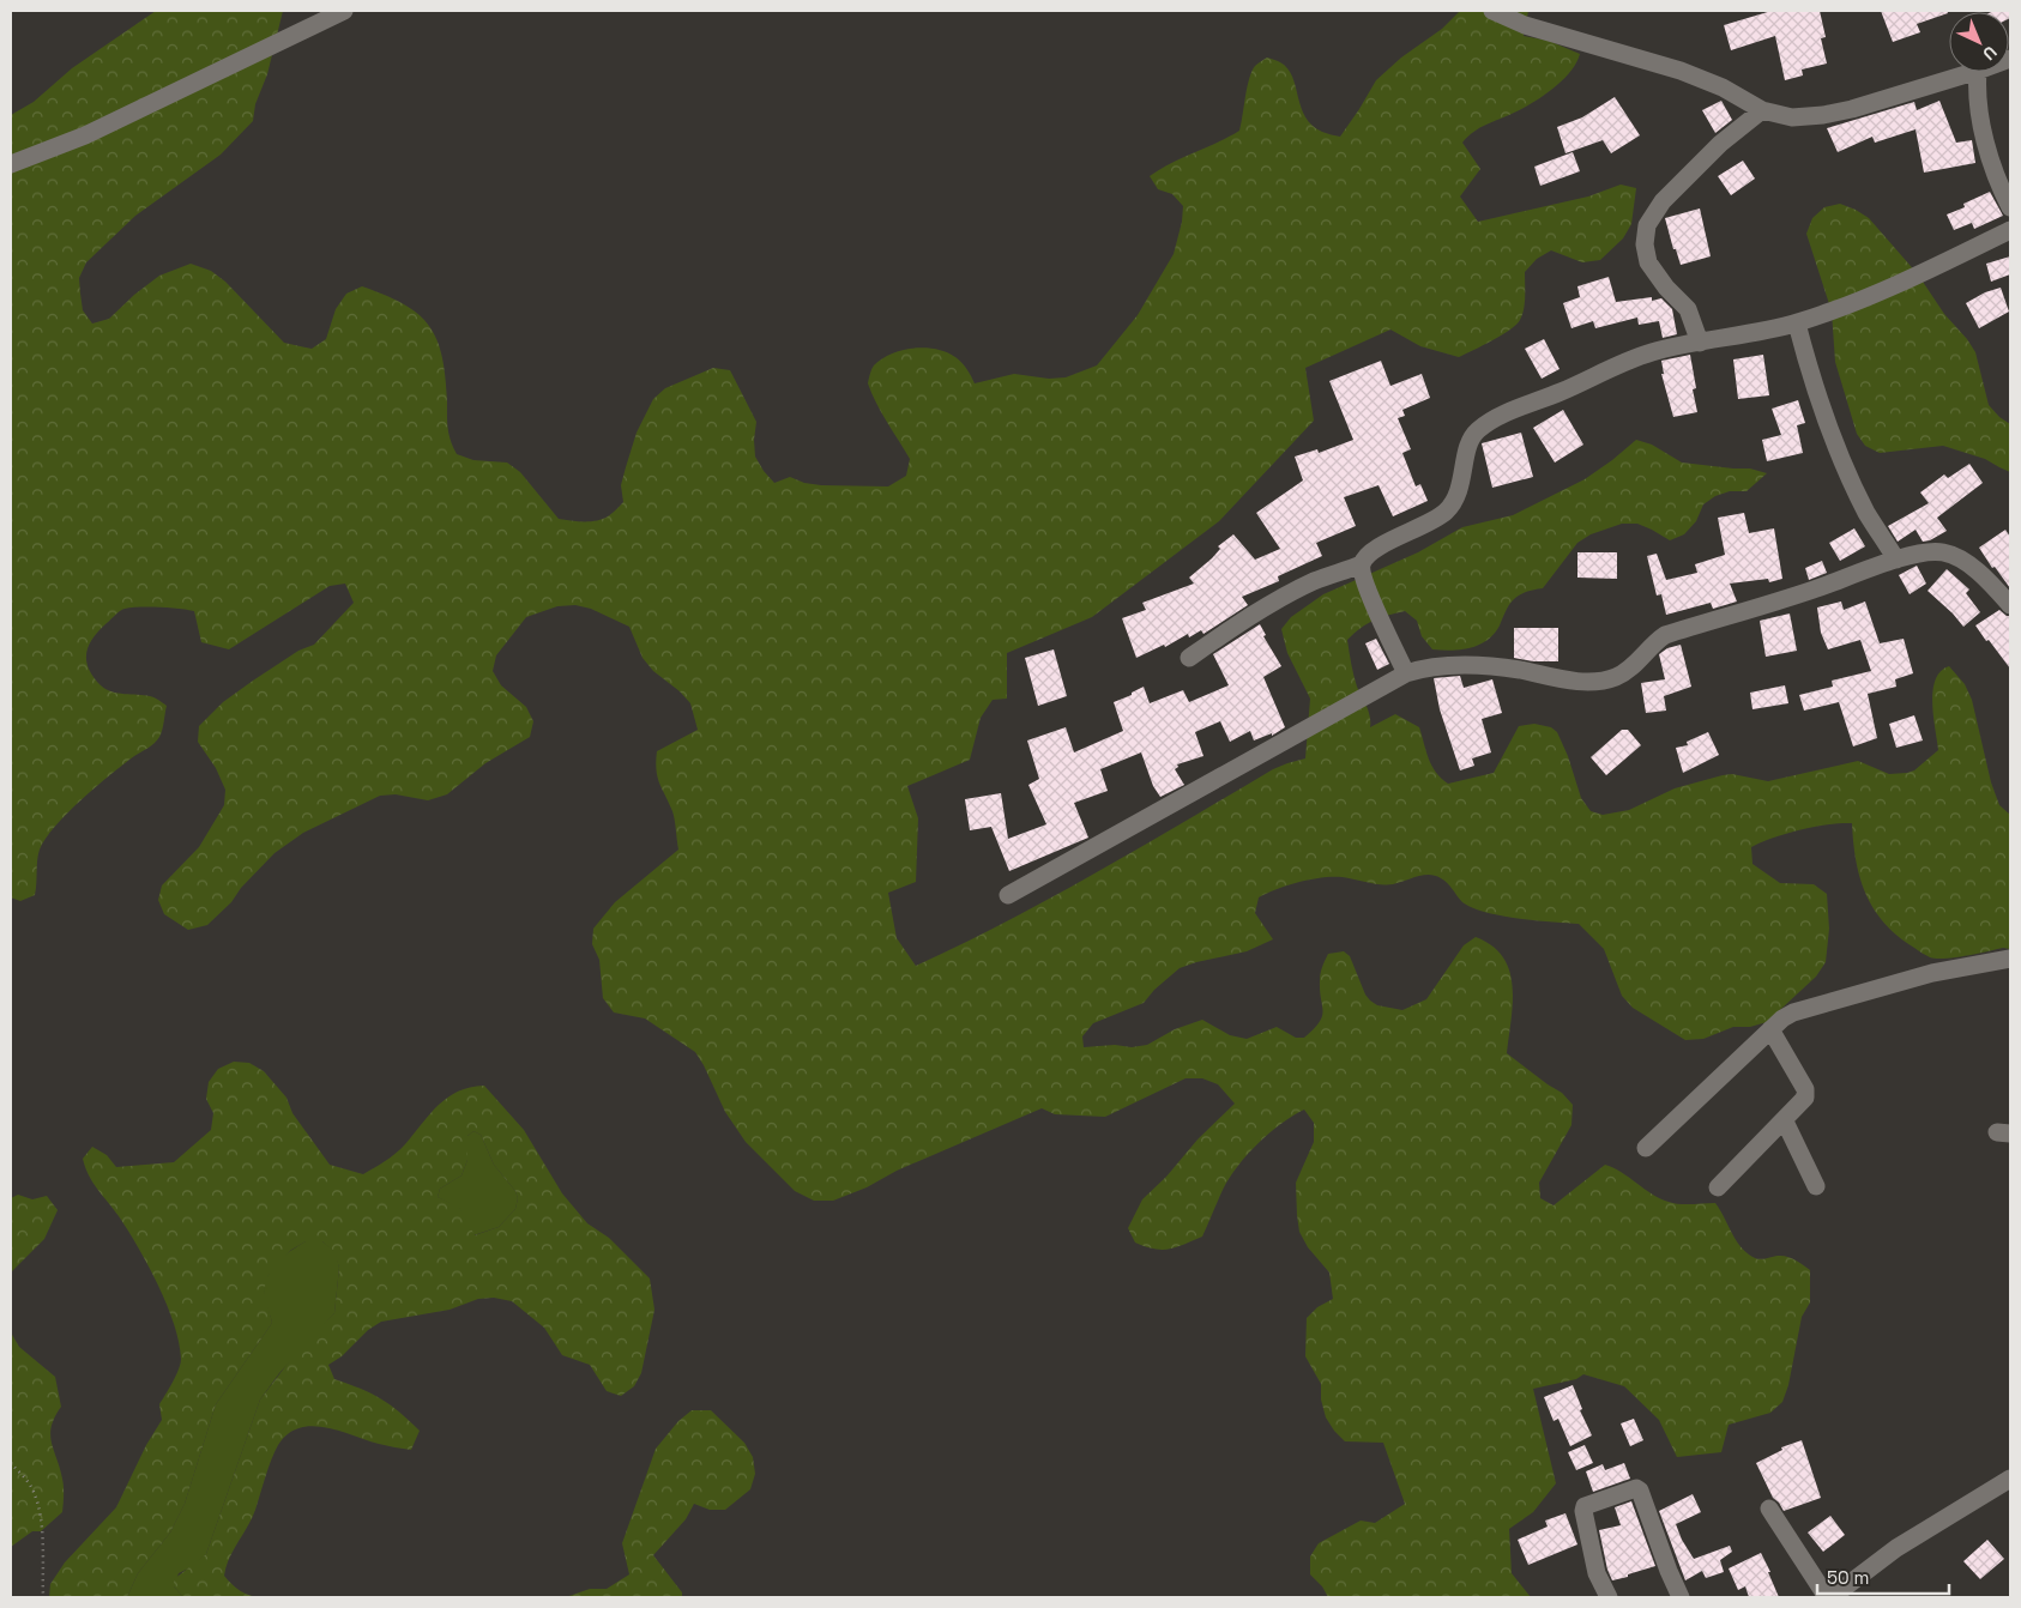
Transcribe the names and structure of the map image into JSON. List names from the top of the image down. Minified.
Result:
{"scale_bar":"50 m","north":"bottom right"}
